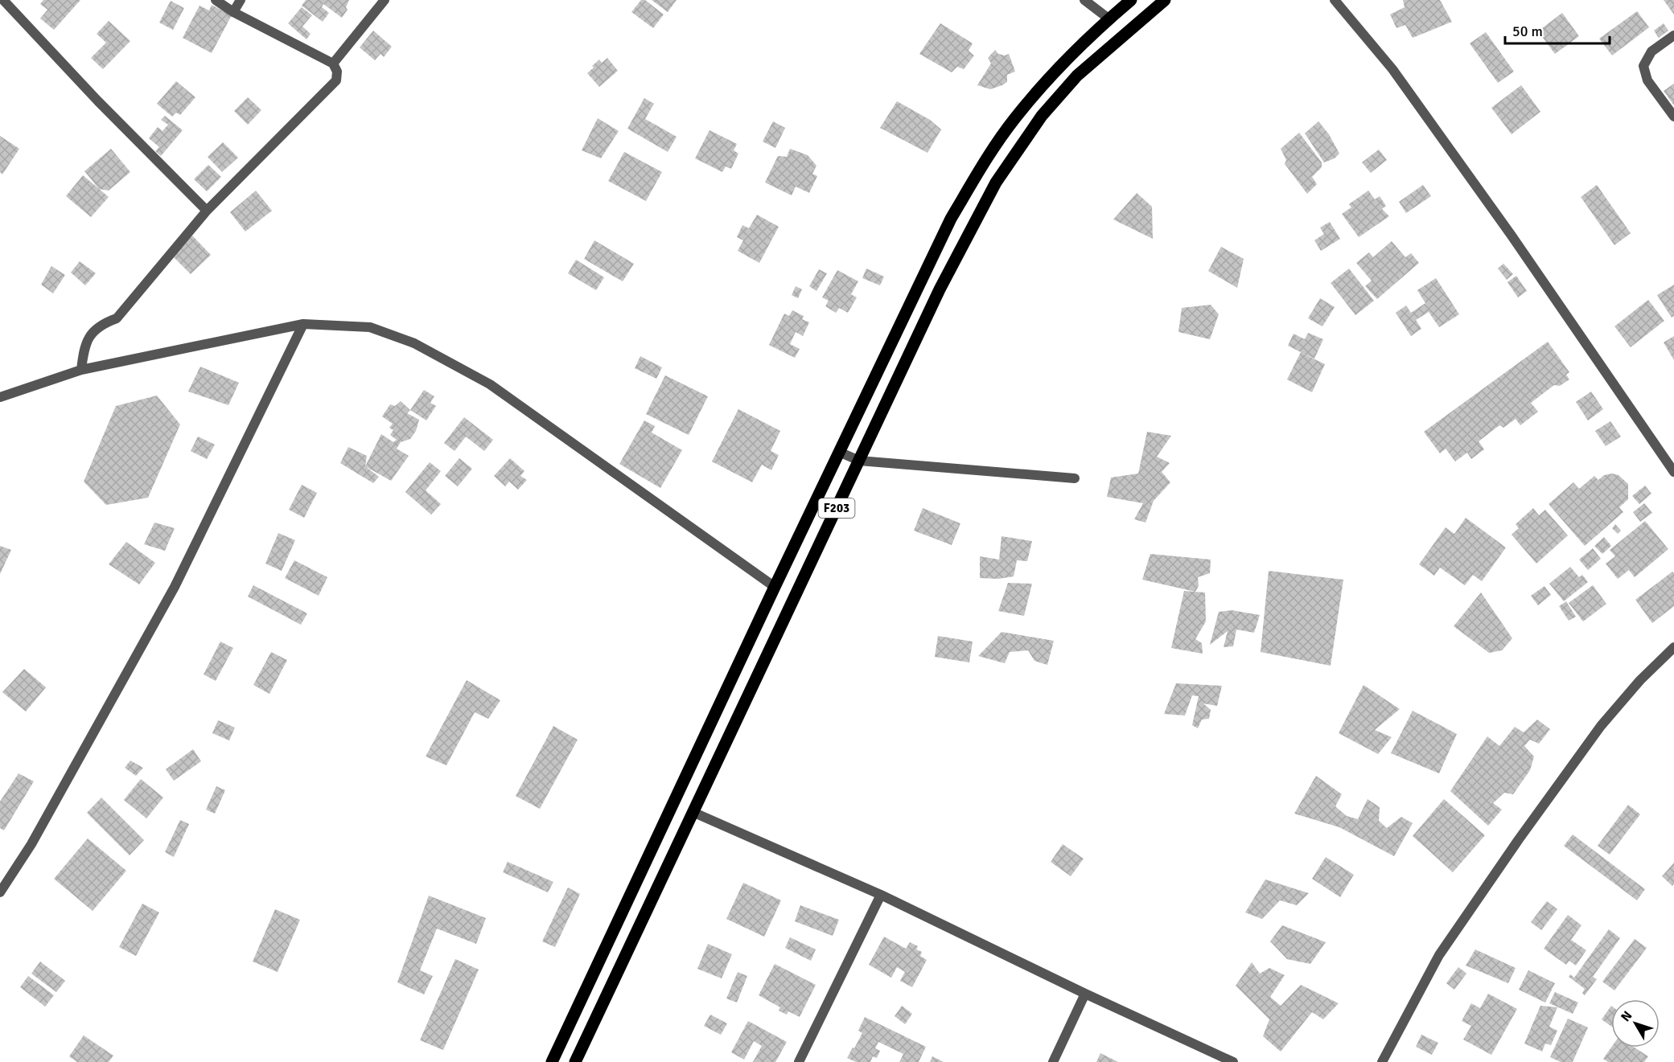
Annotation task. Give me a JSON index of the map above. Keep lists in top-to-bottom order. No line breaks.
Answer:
{"streets":{"main road":["F203"]},"scale_bar":"50 m","north":"top left"}
